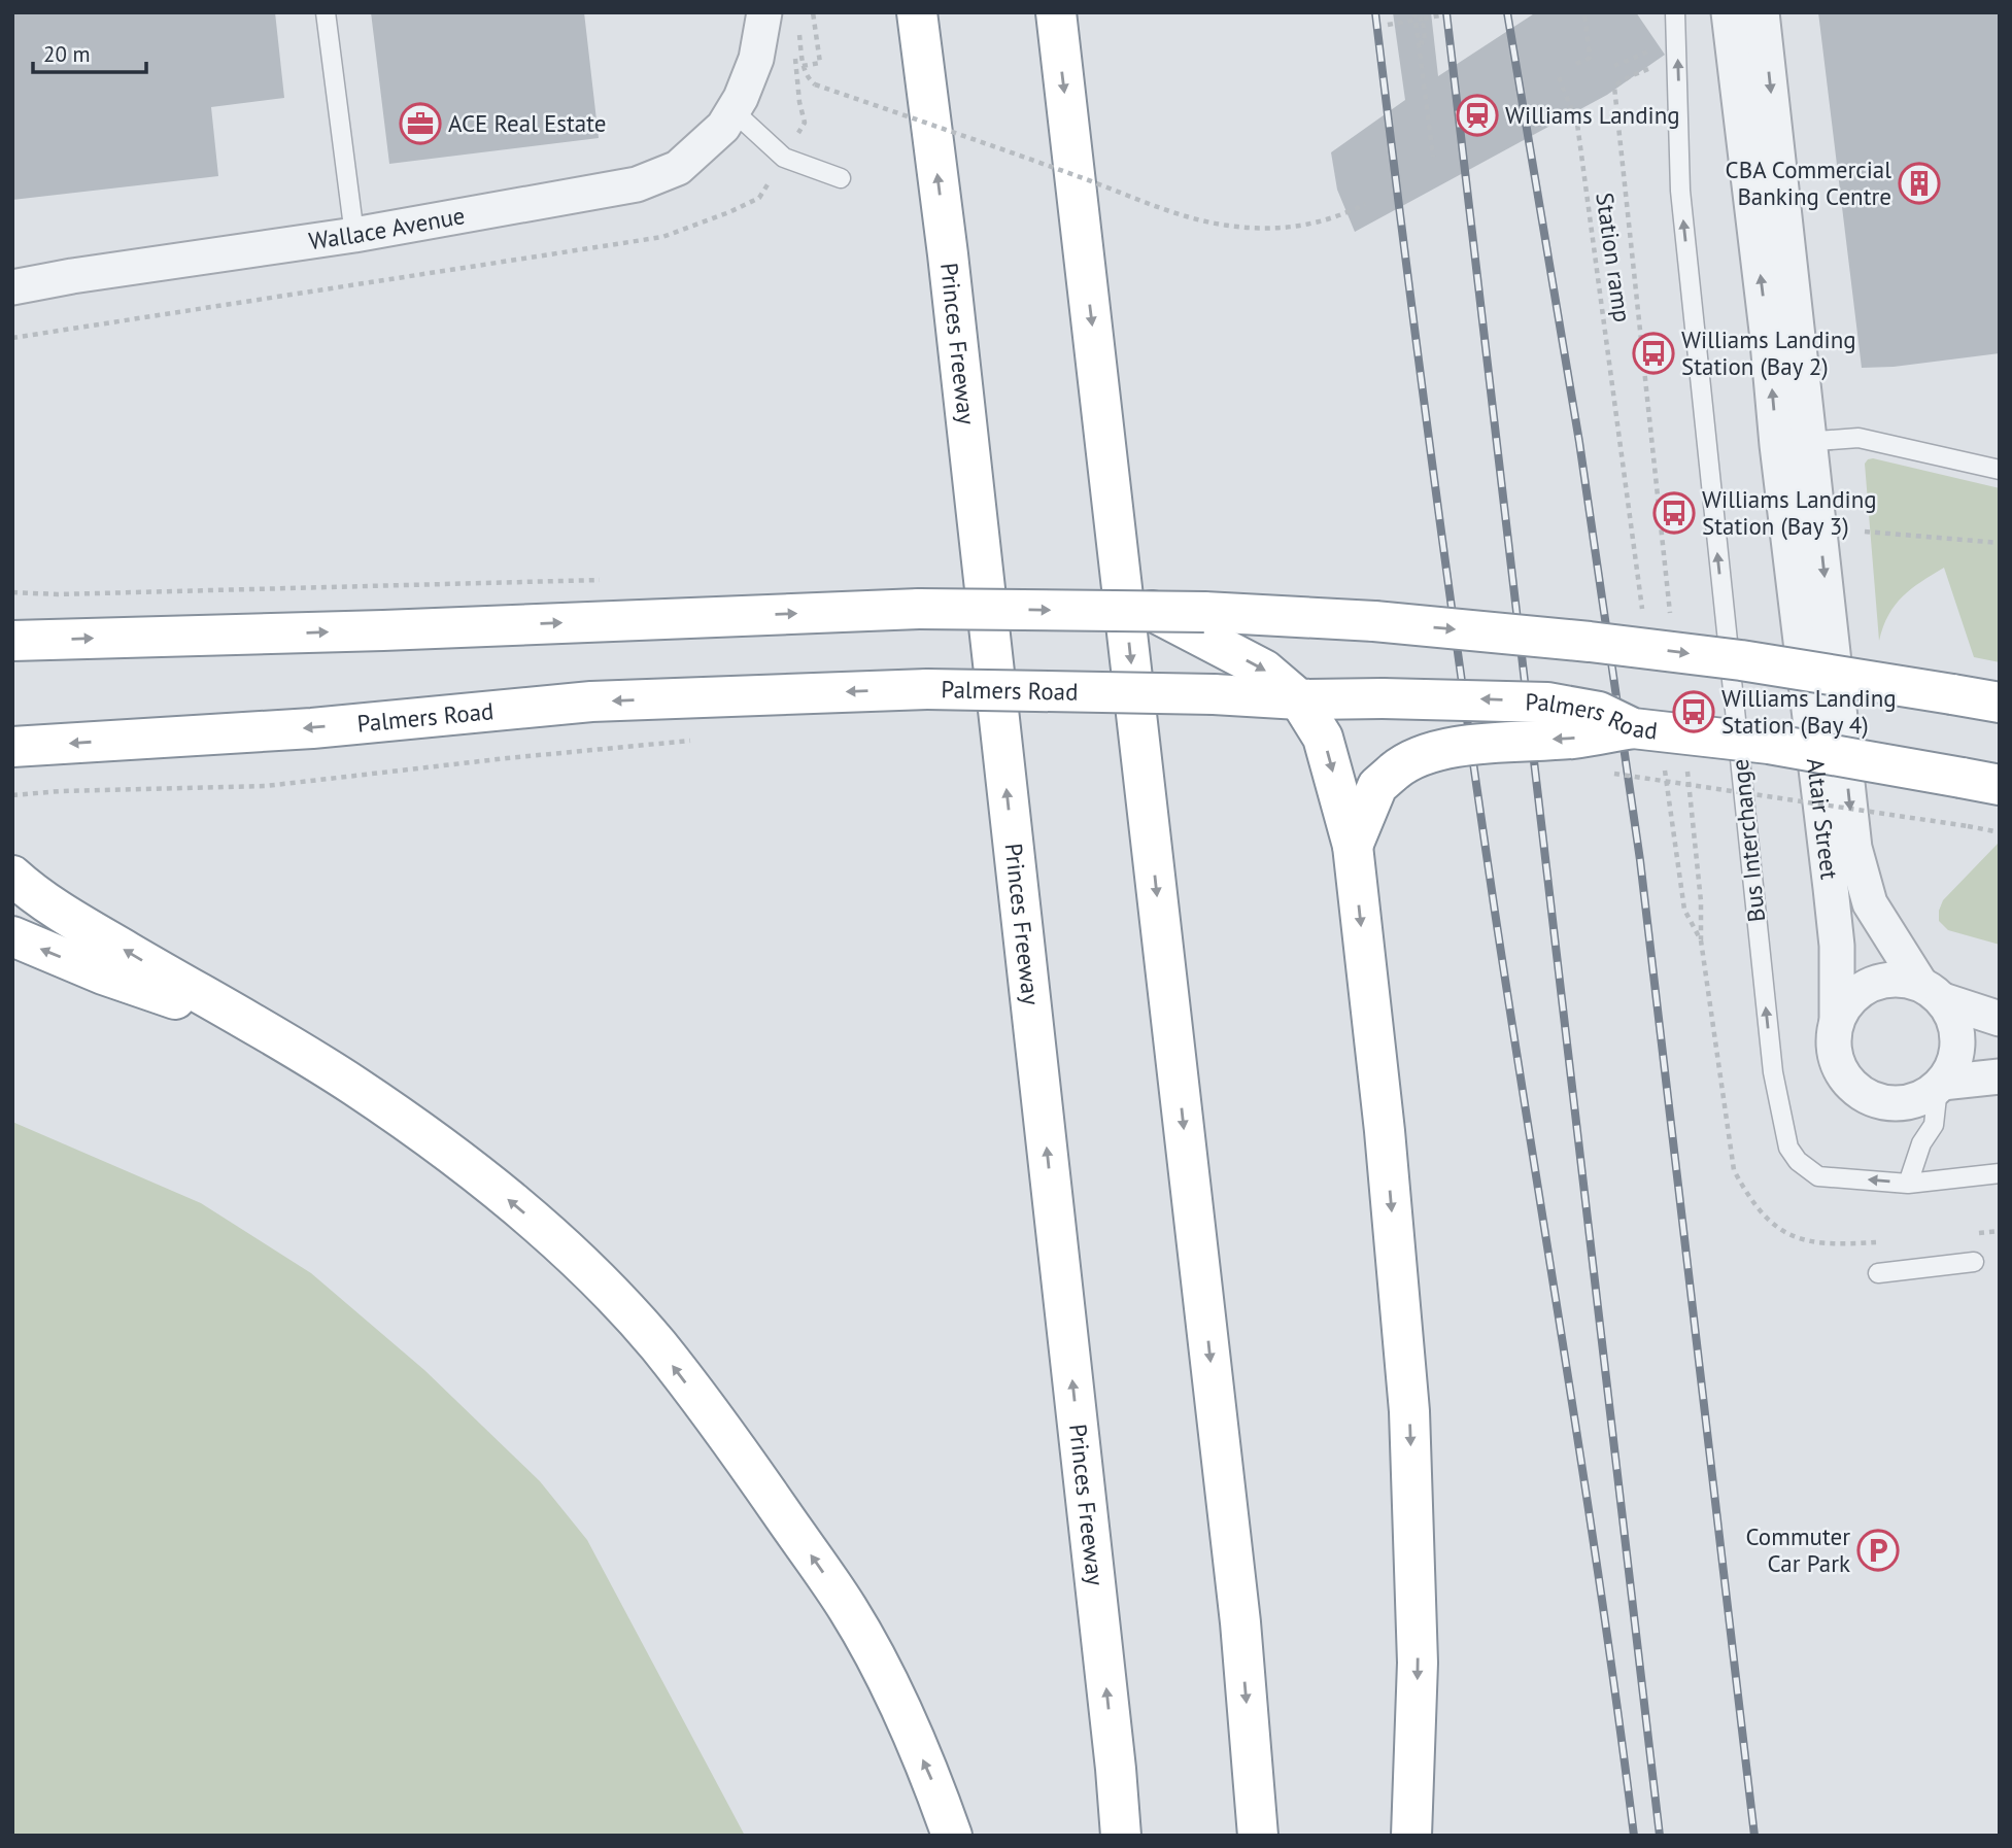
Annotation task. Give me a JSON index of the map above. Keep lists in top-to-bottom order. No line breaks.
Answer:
{"streets":{"highway":["Princes Freeway","Palmers Road"],"street":["Wallace Avenue","Altair Street"],"lane":["Bus Interchange"],"path":["Station ramp"]},"one_way":["Bus Interchange"],"places":{"station":["Williams Landing"],"office":["ACE Real Estate"],"building":["CBA Commercial Banking Centre"],"bus stop":["Williams Landing Station (Bay 2)","Williams Landing Station (Bay 3)","Williams Landing Station (Bay 4)"],"parking":["Commuter Car Park"]},"scale_bar":"20 m"}
